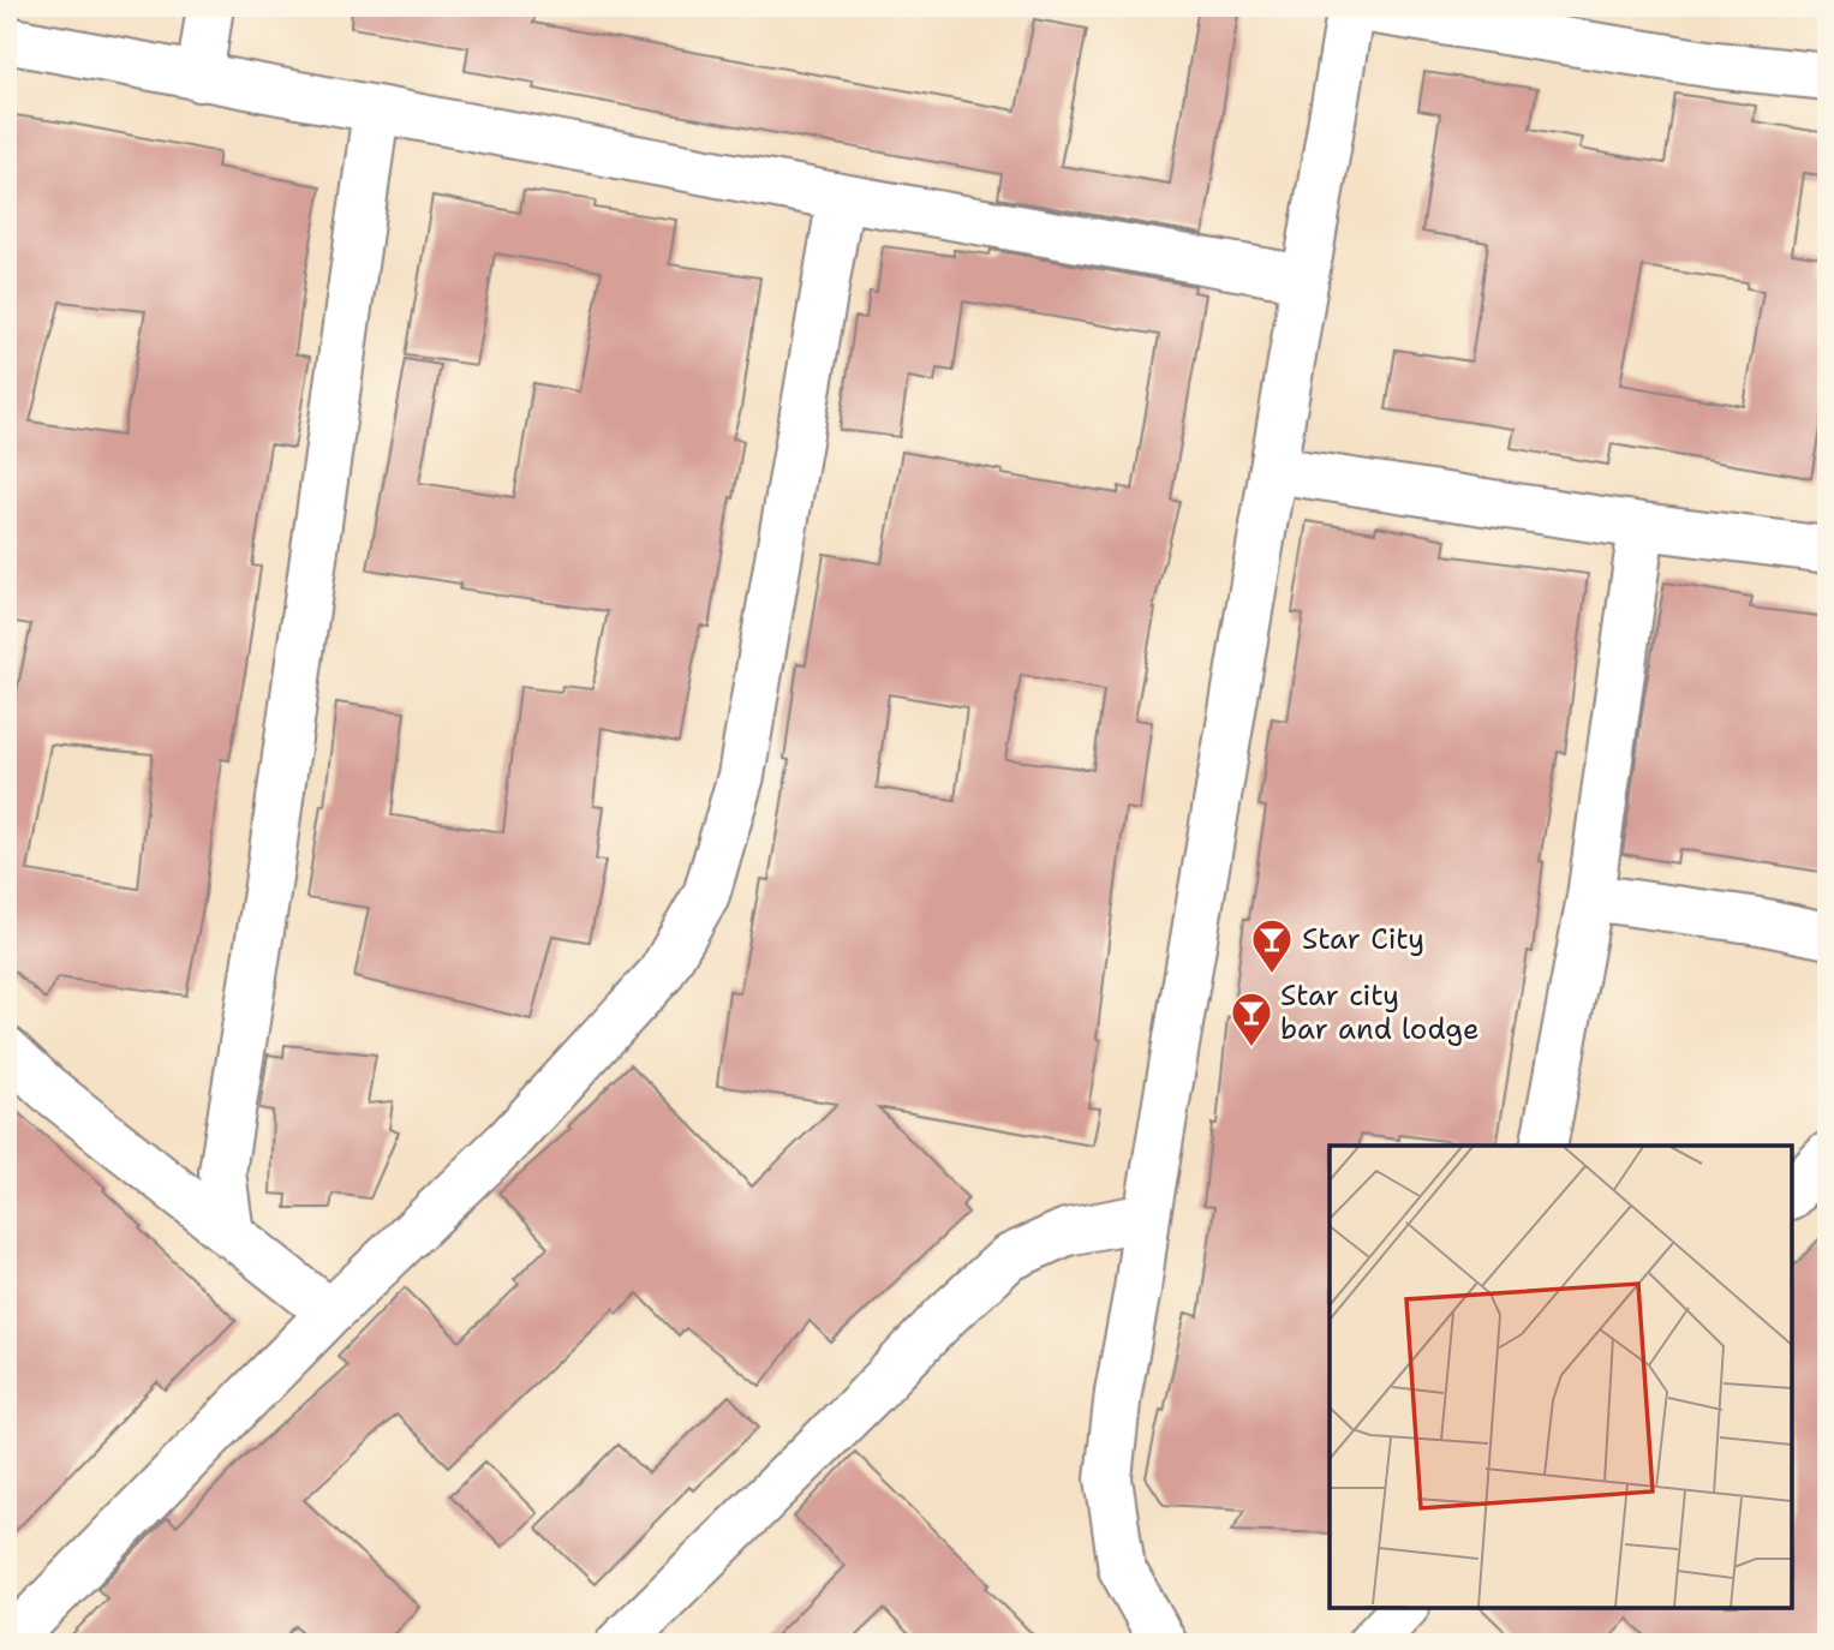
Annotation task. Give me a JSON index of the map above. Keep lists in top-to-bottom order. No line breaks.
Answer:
{"places":{"bar":["Star City","Star city bar and lodge"]}}
